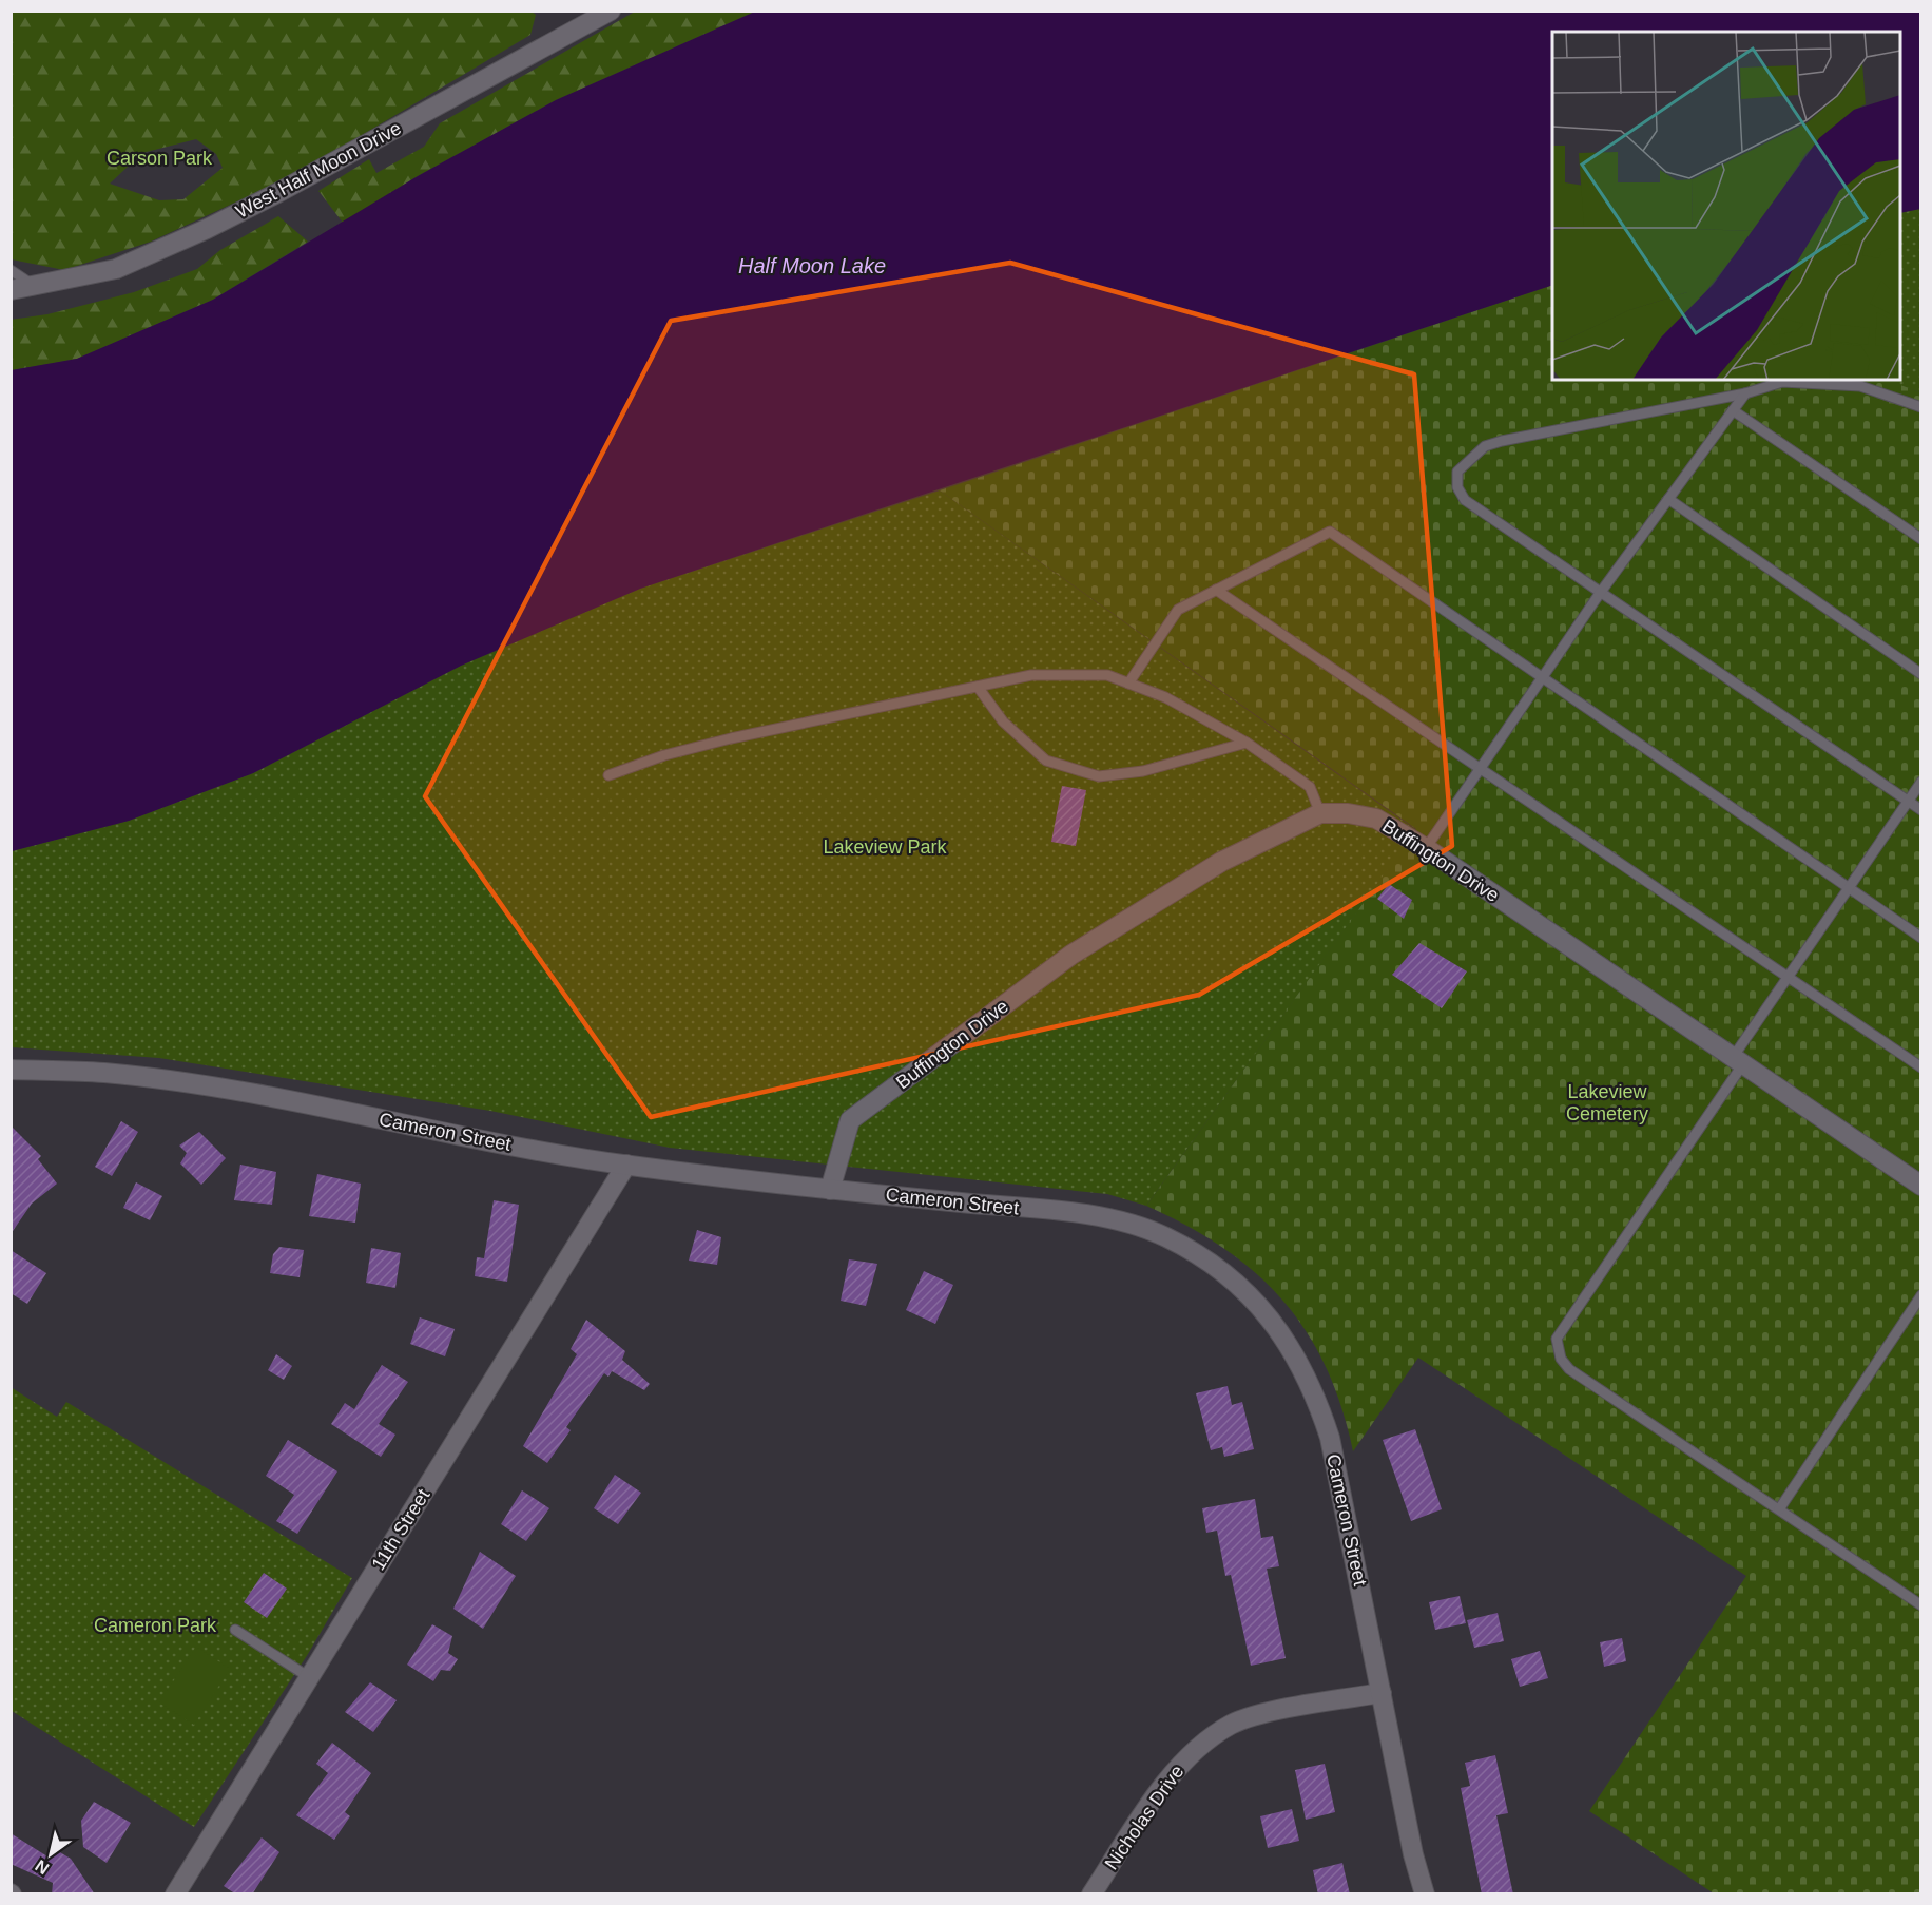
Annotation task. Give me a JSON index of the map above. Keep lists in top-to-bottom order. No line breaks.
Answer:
{"streets":{"street":["West Half Moon Drive","Buffington Drive","Cameron Street","11th Street","Nicholas Drive"]},"crossings":[["Buffington Drive","Cameron Street"],["Cameron Street","11th Street"],["Cameron Street","Nicholas Drive"]],"water":["Half Moon Lake"],"parks":["Carson Park","Lakeview Park","Lakeview Cemetery","Cameron Park"],"north":"bottom left"}
